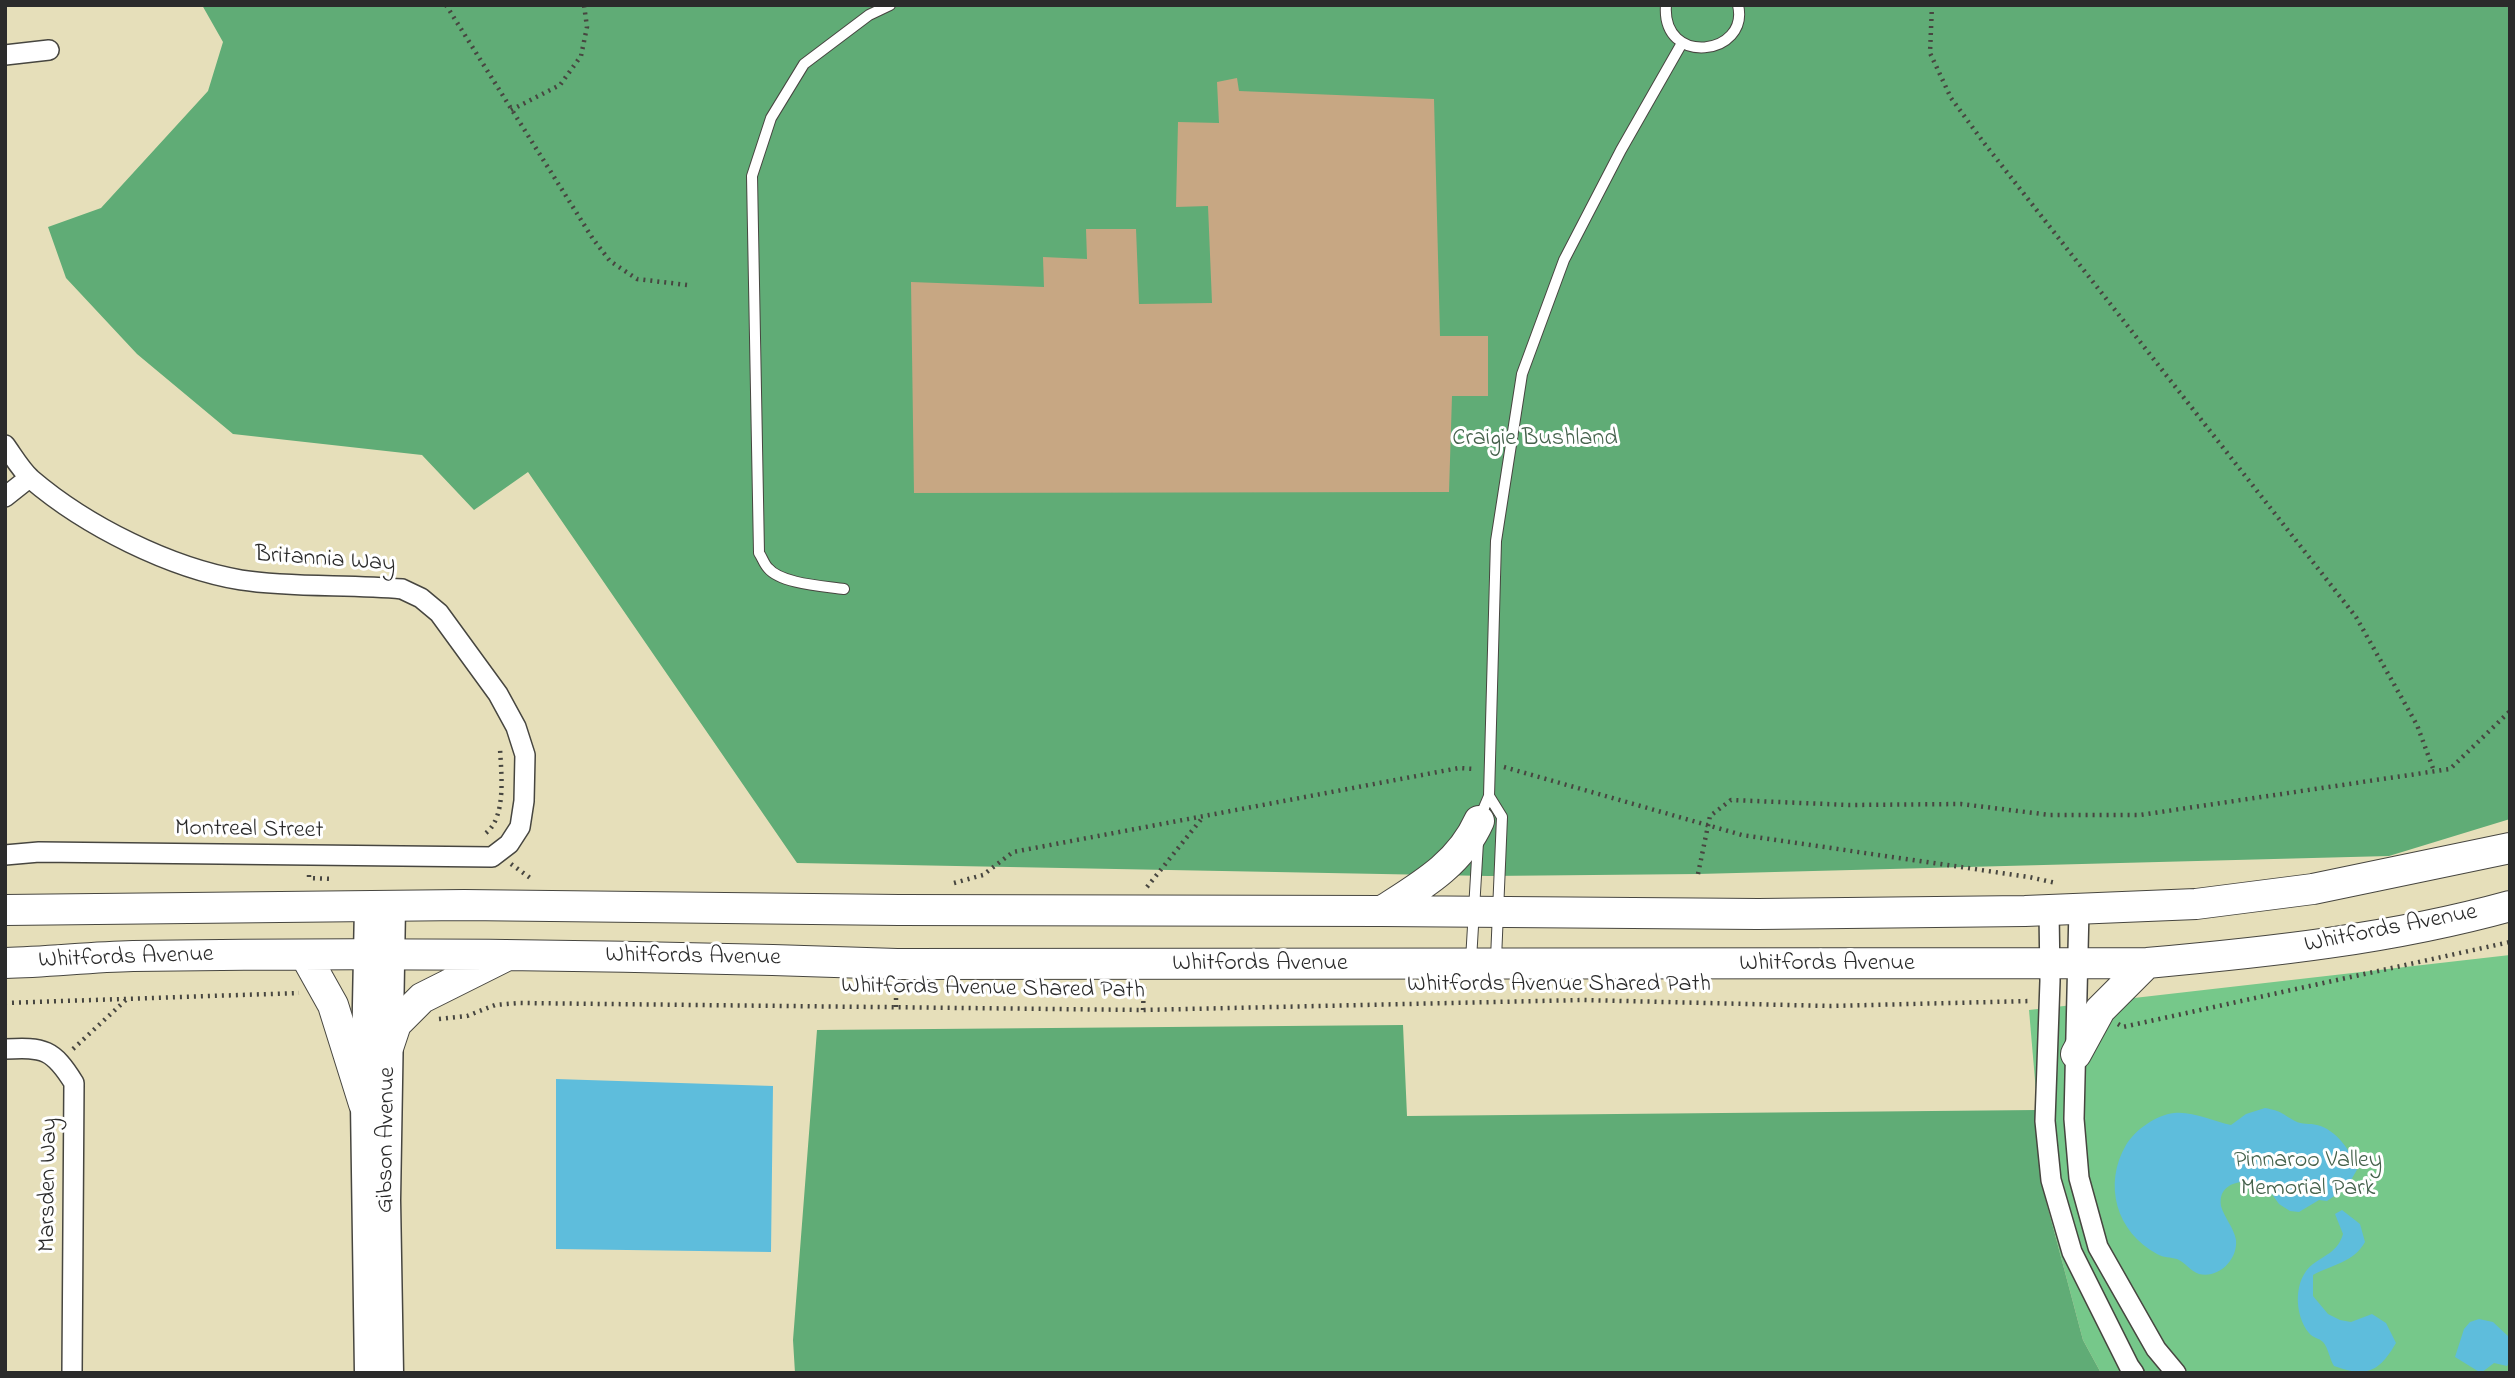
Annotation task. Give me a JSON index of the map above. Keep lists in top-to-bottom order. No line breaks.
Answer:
{"streets":{"main road":["Whitfords Avenue","Gibson Avenue"],"street":["Britannia Way","Montreal Street","Marsden Way"],"path":["Whitfords Avenue Shared Path"]},"crossings":[["Britannia Way","Montreal Street"],["Whitfords Avenue","Gibson Avenue"]],"parks":["Craigie Bushland","Pinnaroo Valley Memorial Park"]}
